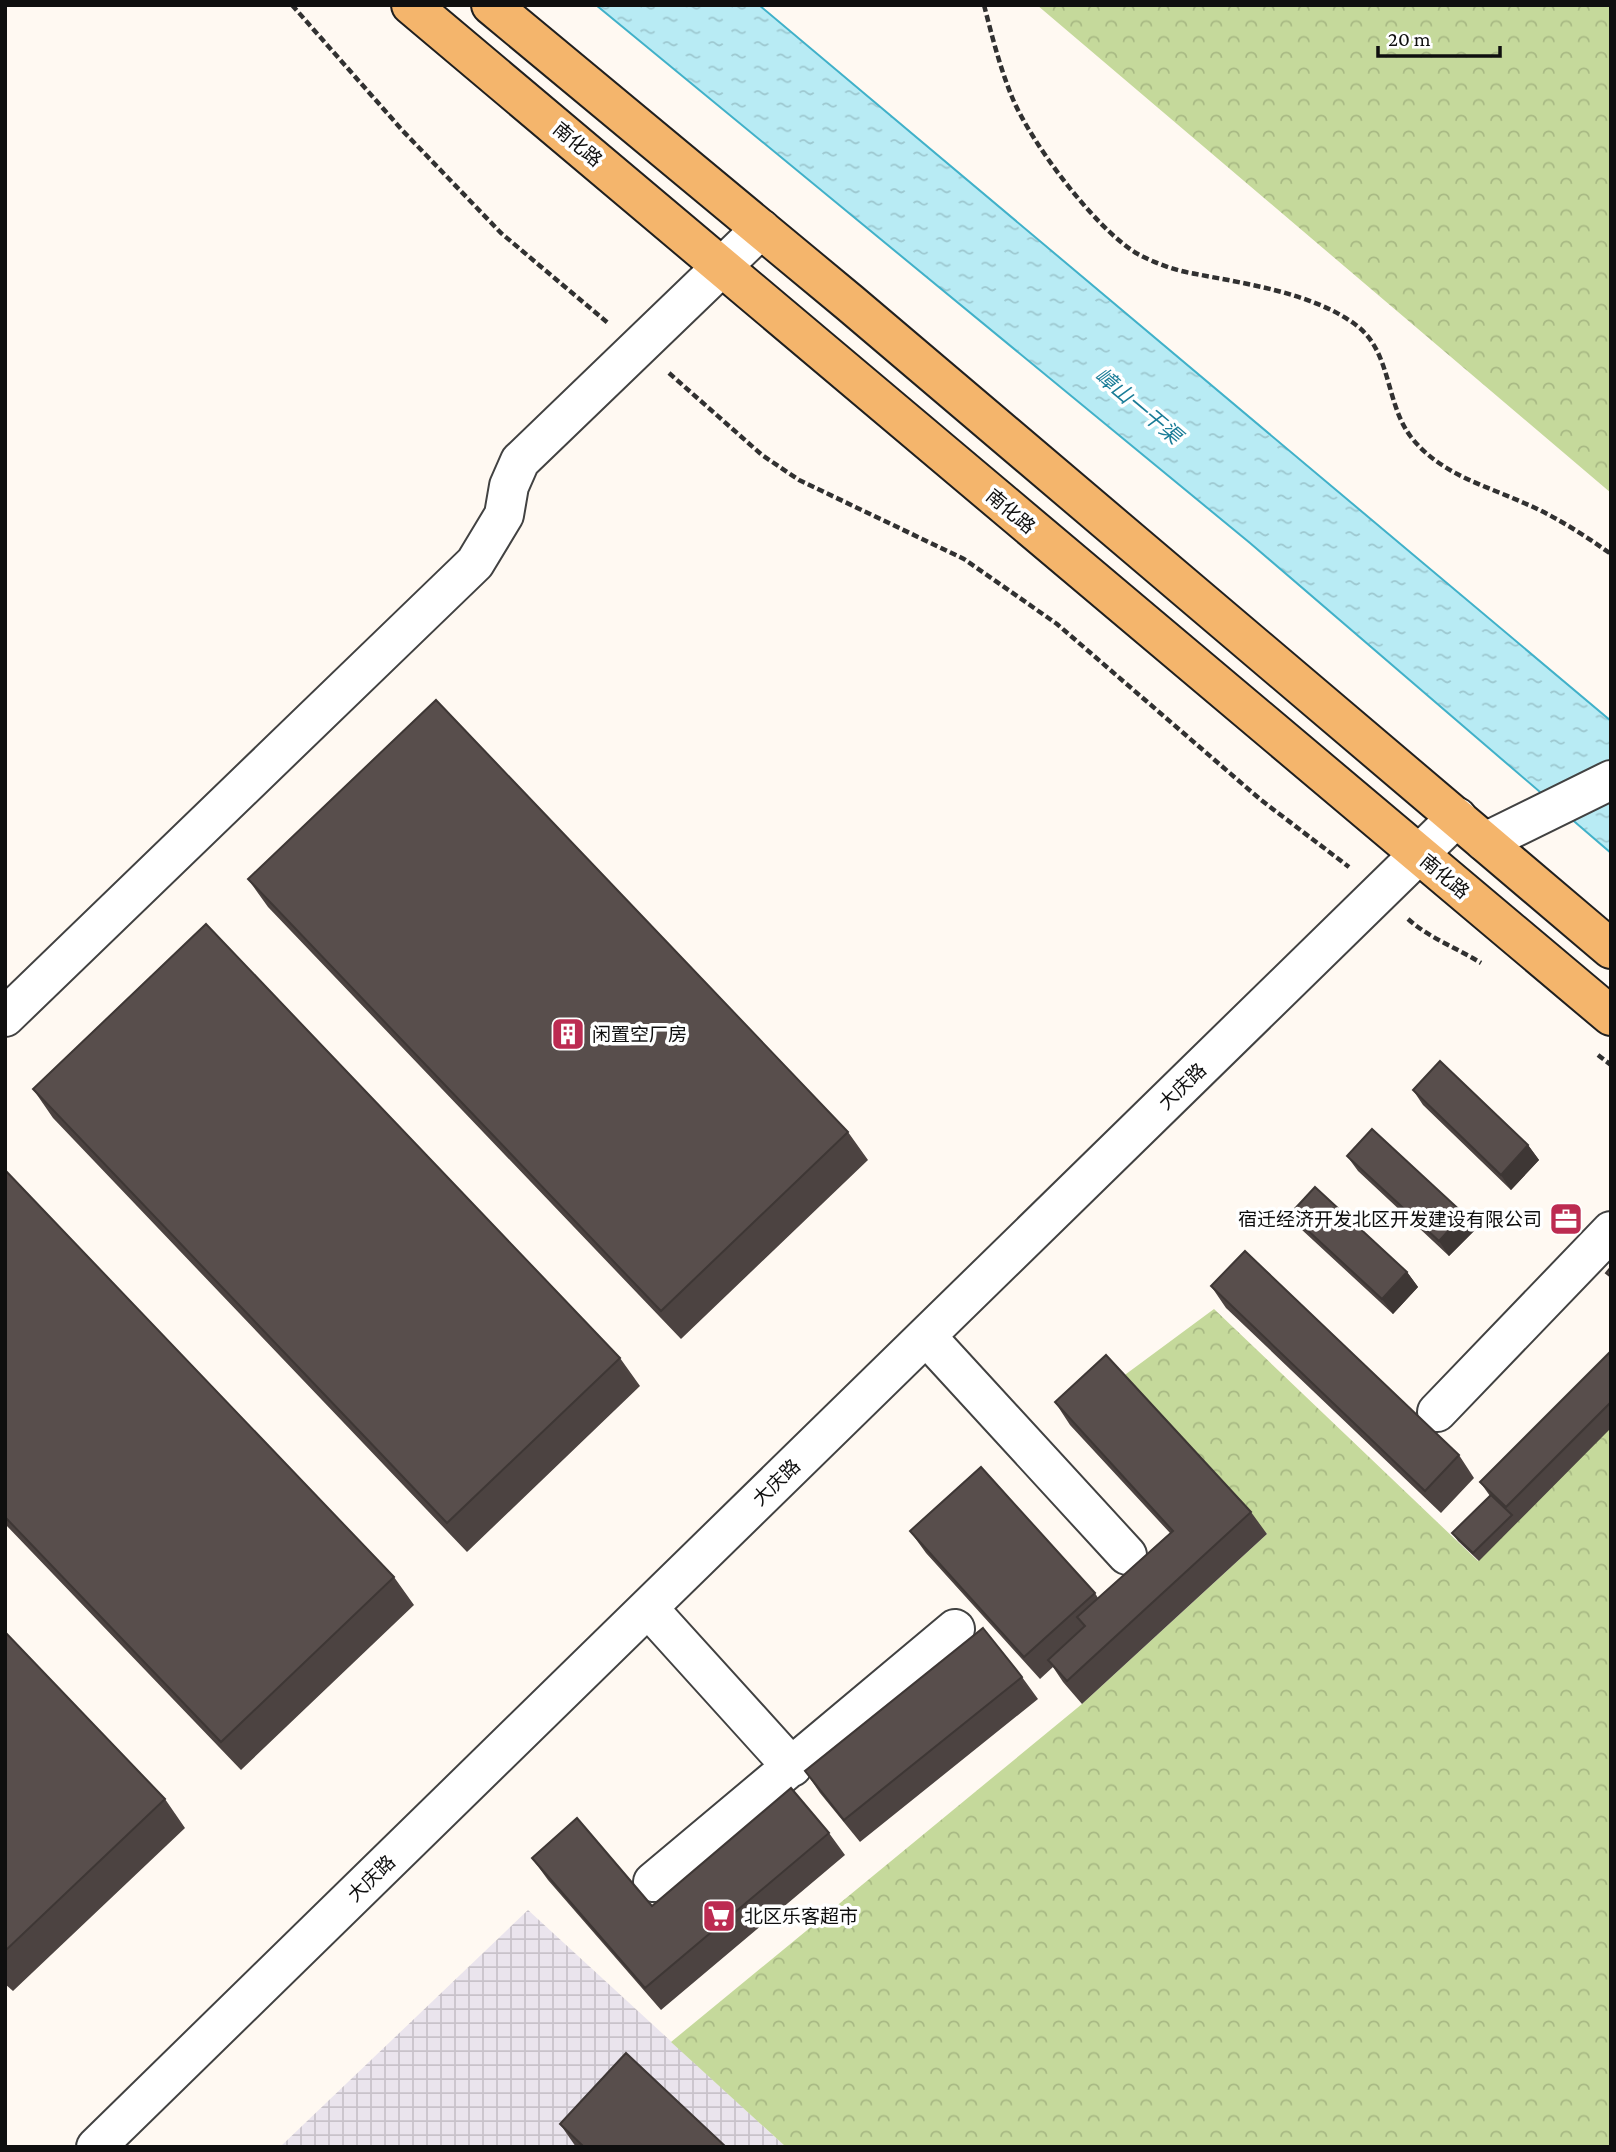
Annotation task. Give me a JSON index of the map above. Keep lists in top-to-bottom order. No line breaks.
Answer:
{"streets":{"main road":["南化路"],"street":["大庆路"]},"crossings":[["南化路","大庆路"]],"water":["嶂山一干渠"],"places":{"building":["闲置空厂房"],"office":["宿迁经济开发北区开发建设有限公司"],"supermarket":["北区乐客超市"]},"scale_bar":"20 m"}
